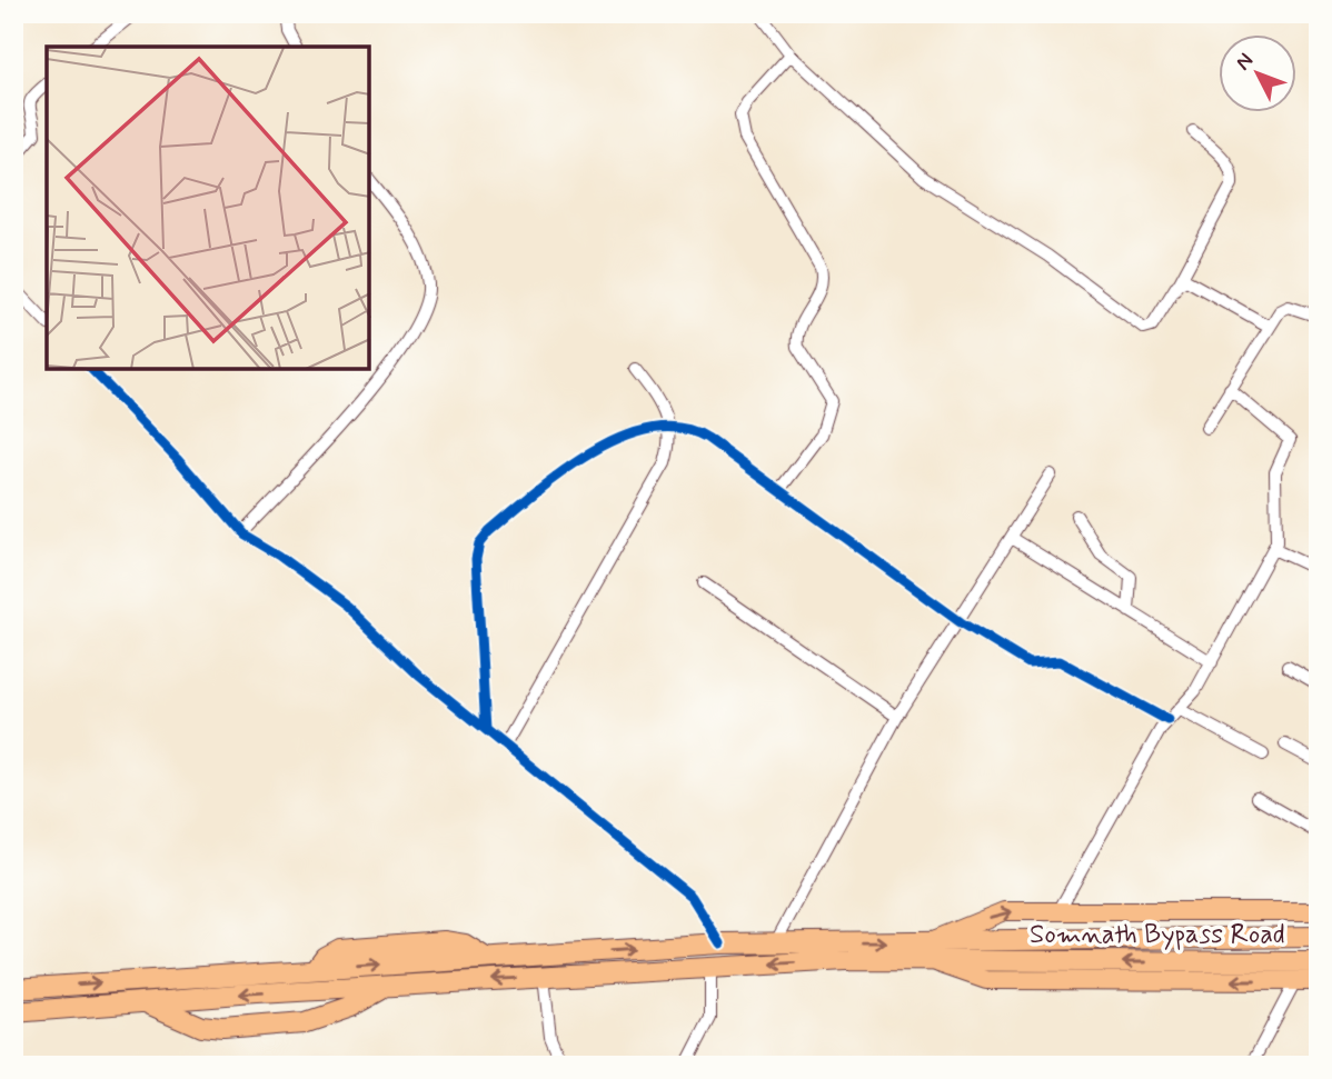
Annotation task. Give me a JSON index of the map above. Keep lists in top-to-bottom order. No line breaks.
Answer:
{"streets":{"highway":["Somnath Bypass Road"]},"north":"top left"}
